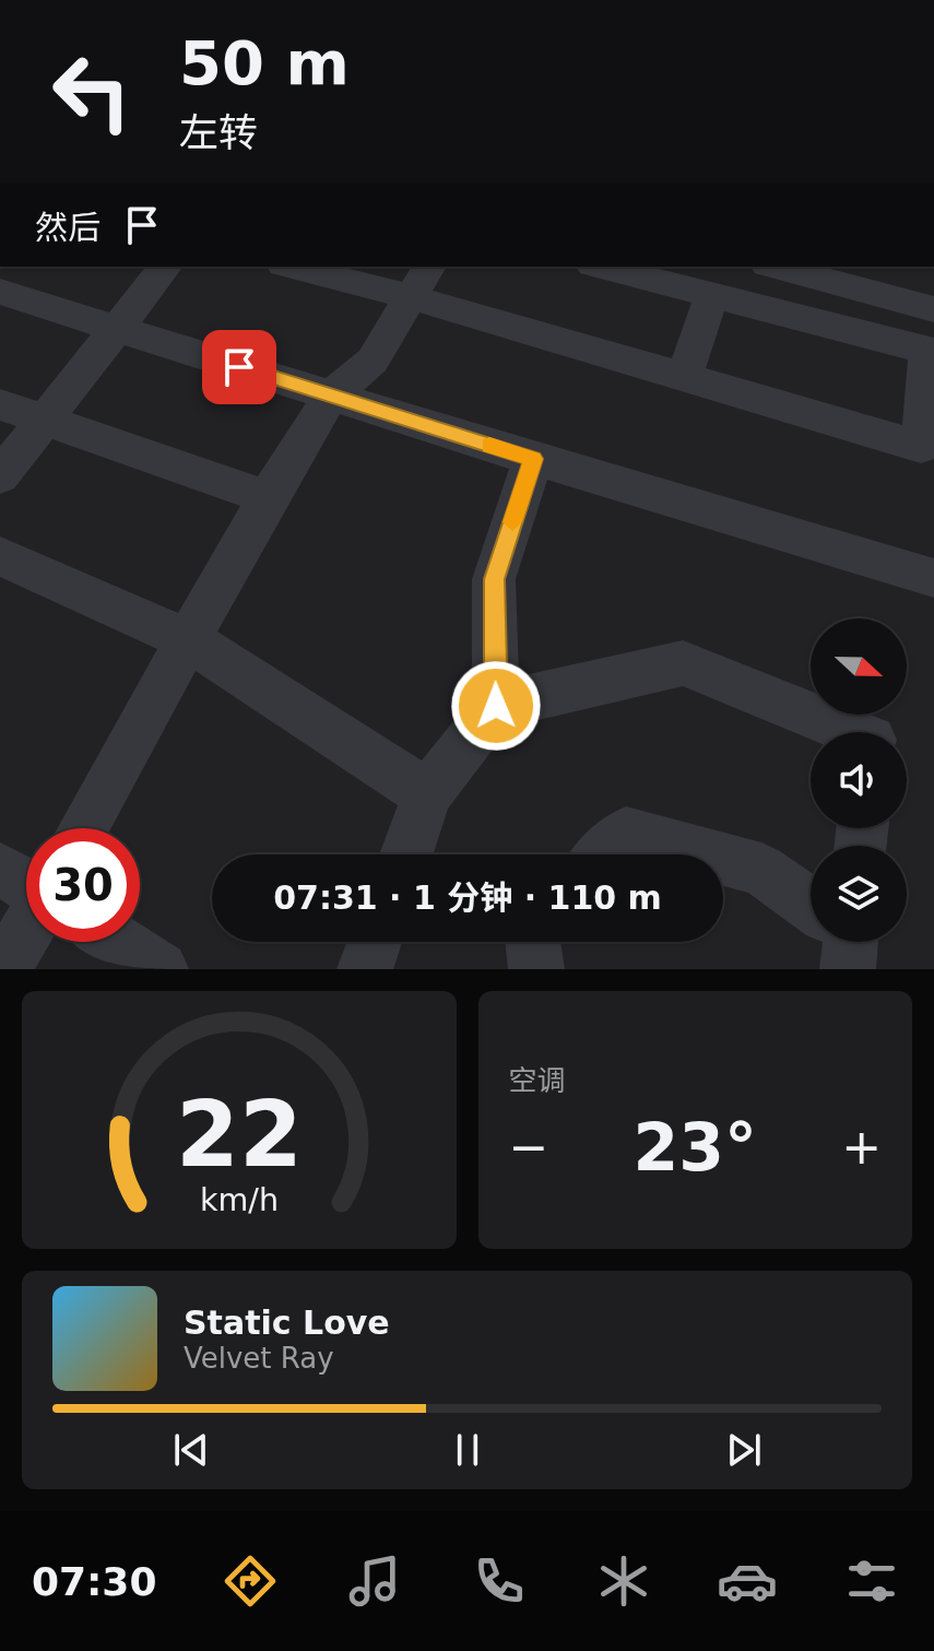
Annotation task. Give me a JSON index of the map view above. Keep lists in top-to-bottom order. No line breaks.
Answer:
{"north":"right","page":{"turn":["50 m","左转"],"then":"然后","limit":"30","trip":"07:31 · 1 分钟 · 110 m","tile":"空调","heat":["−","23°","+"],"song":["Static Love","Velvet Ray"],"tabs":"07:30","gauge":["22","km/h"]}}
